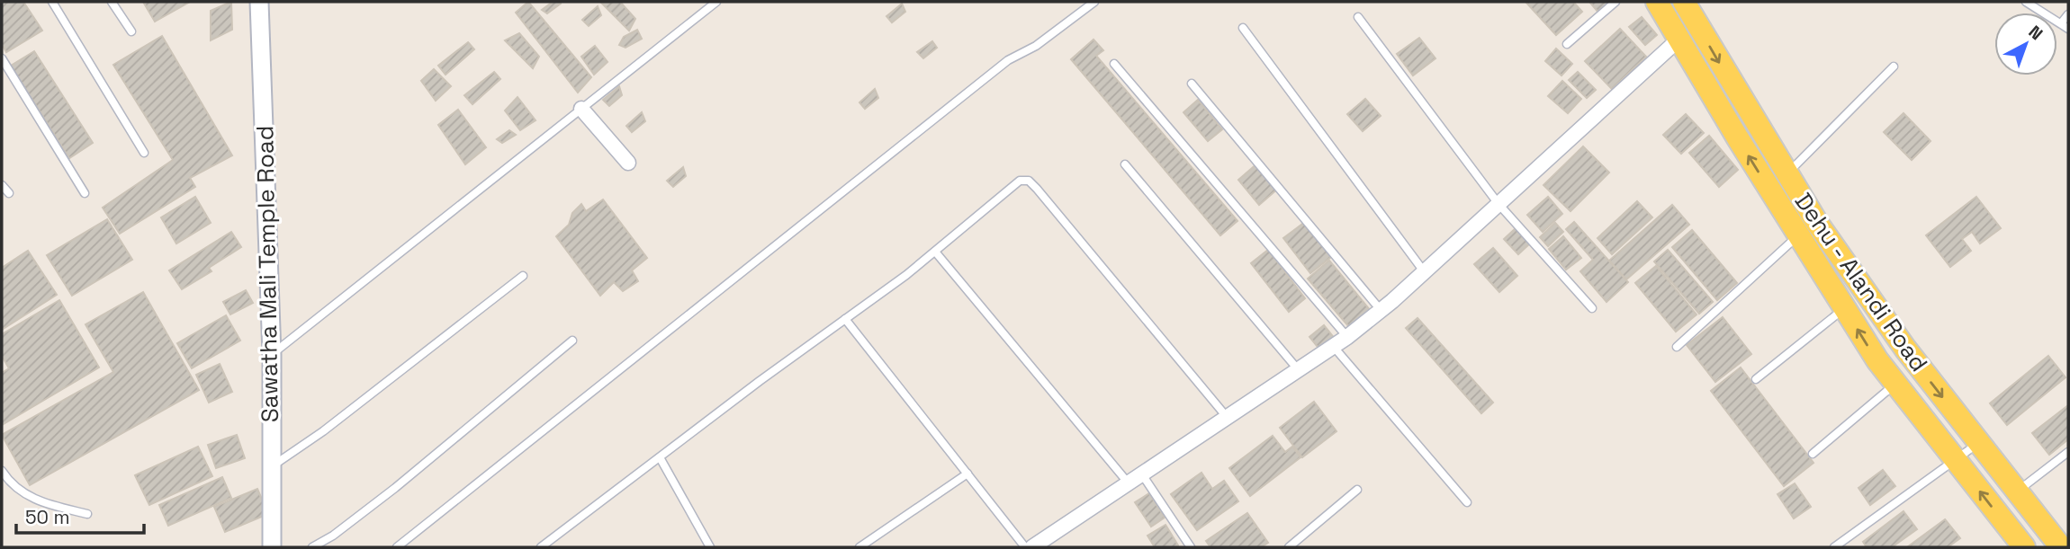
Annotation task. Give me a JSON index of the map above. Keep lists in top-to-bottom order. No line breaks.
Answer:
{"streets":{"main road":["Dehu - Alandi Road"],"street":["Sawatha Mali Temple Road"]},"scale_bar":"50 m","north":"top right"}
